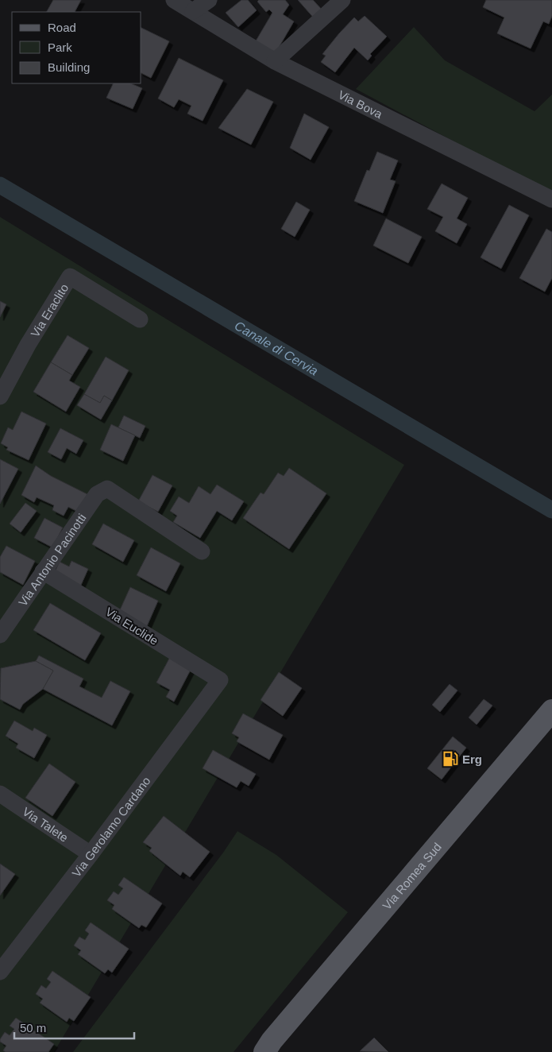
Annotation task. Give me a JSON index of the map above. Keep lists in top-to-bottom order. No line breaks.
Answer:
{"streets":{"main road":["Via Romea Sud"],"street":["Via Bova","Via Eraclito","Via Antonio Pacinotti","Via Euclide","Via Talete","Via Gerolamo Cardano"]},"crossings":[["Via Antonio Pacinotti","Via Euclide"],["Via Euclide","Via Gerolamo Cardano"],["Via Talete","Via Gerolamo Cardano"]],"water":["Canale di Cervia"],"places":{"fuel station":["Erg"]},"legend":["Road","Park","Building"],"scale_bar":"50 m"}
